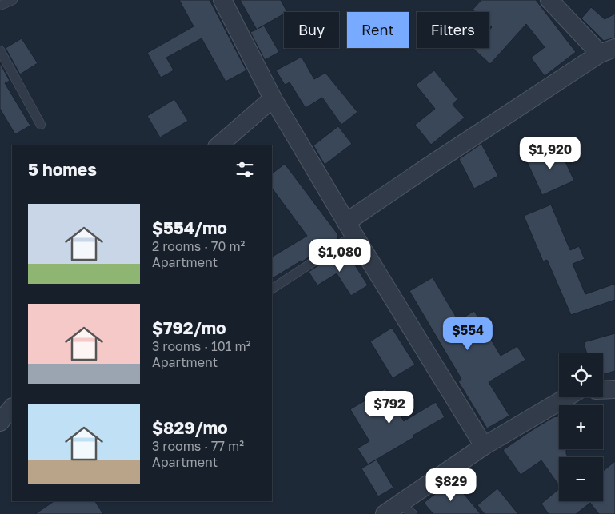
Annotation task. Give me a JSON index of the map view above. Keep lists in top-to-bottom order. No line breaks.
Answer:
{"page":{"chip":["Buy","Rent","Filters"],"price":["$1,920","$1,080","$554","$792","$829"],"heading":"5 homes","list":[{"name":"$554/mo","note":"2 rooms · 70 m² · Apartment"},{"name":"$792/mo","note":"3 rooms · 101 m² · Apartment"},{"name":"$829/mo","note":"3 rooms · 77 m² · Apartment"}],"map_buttons":["+","−"]}}
